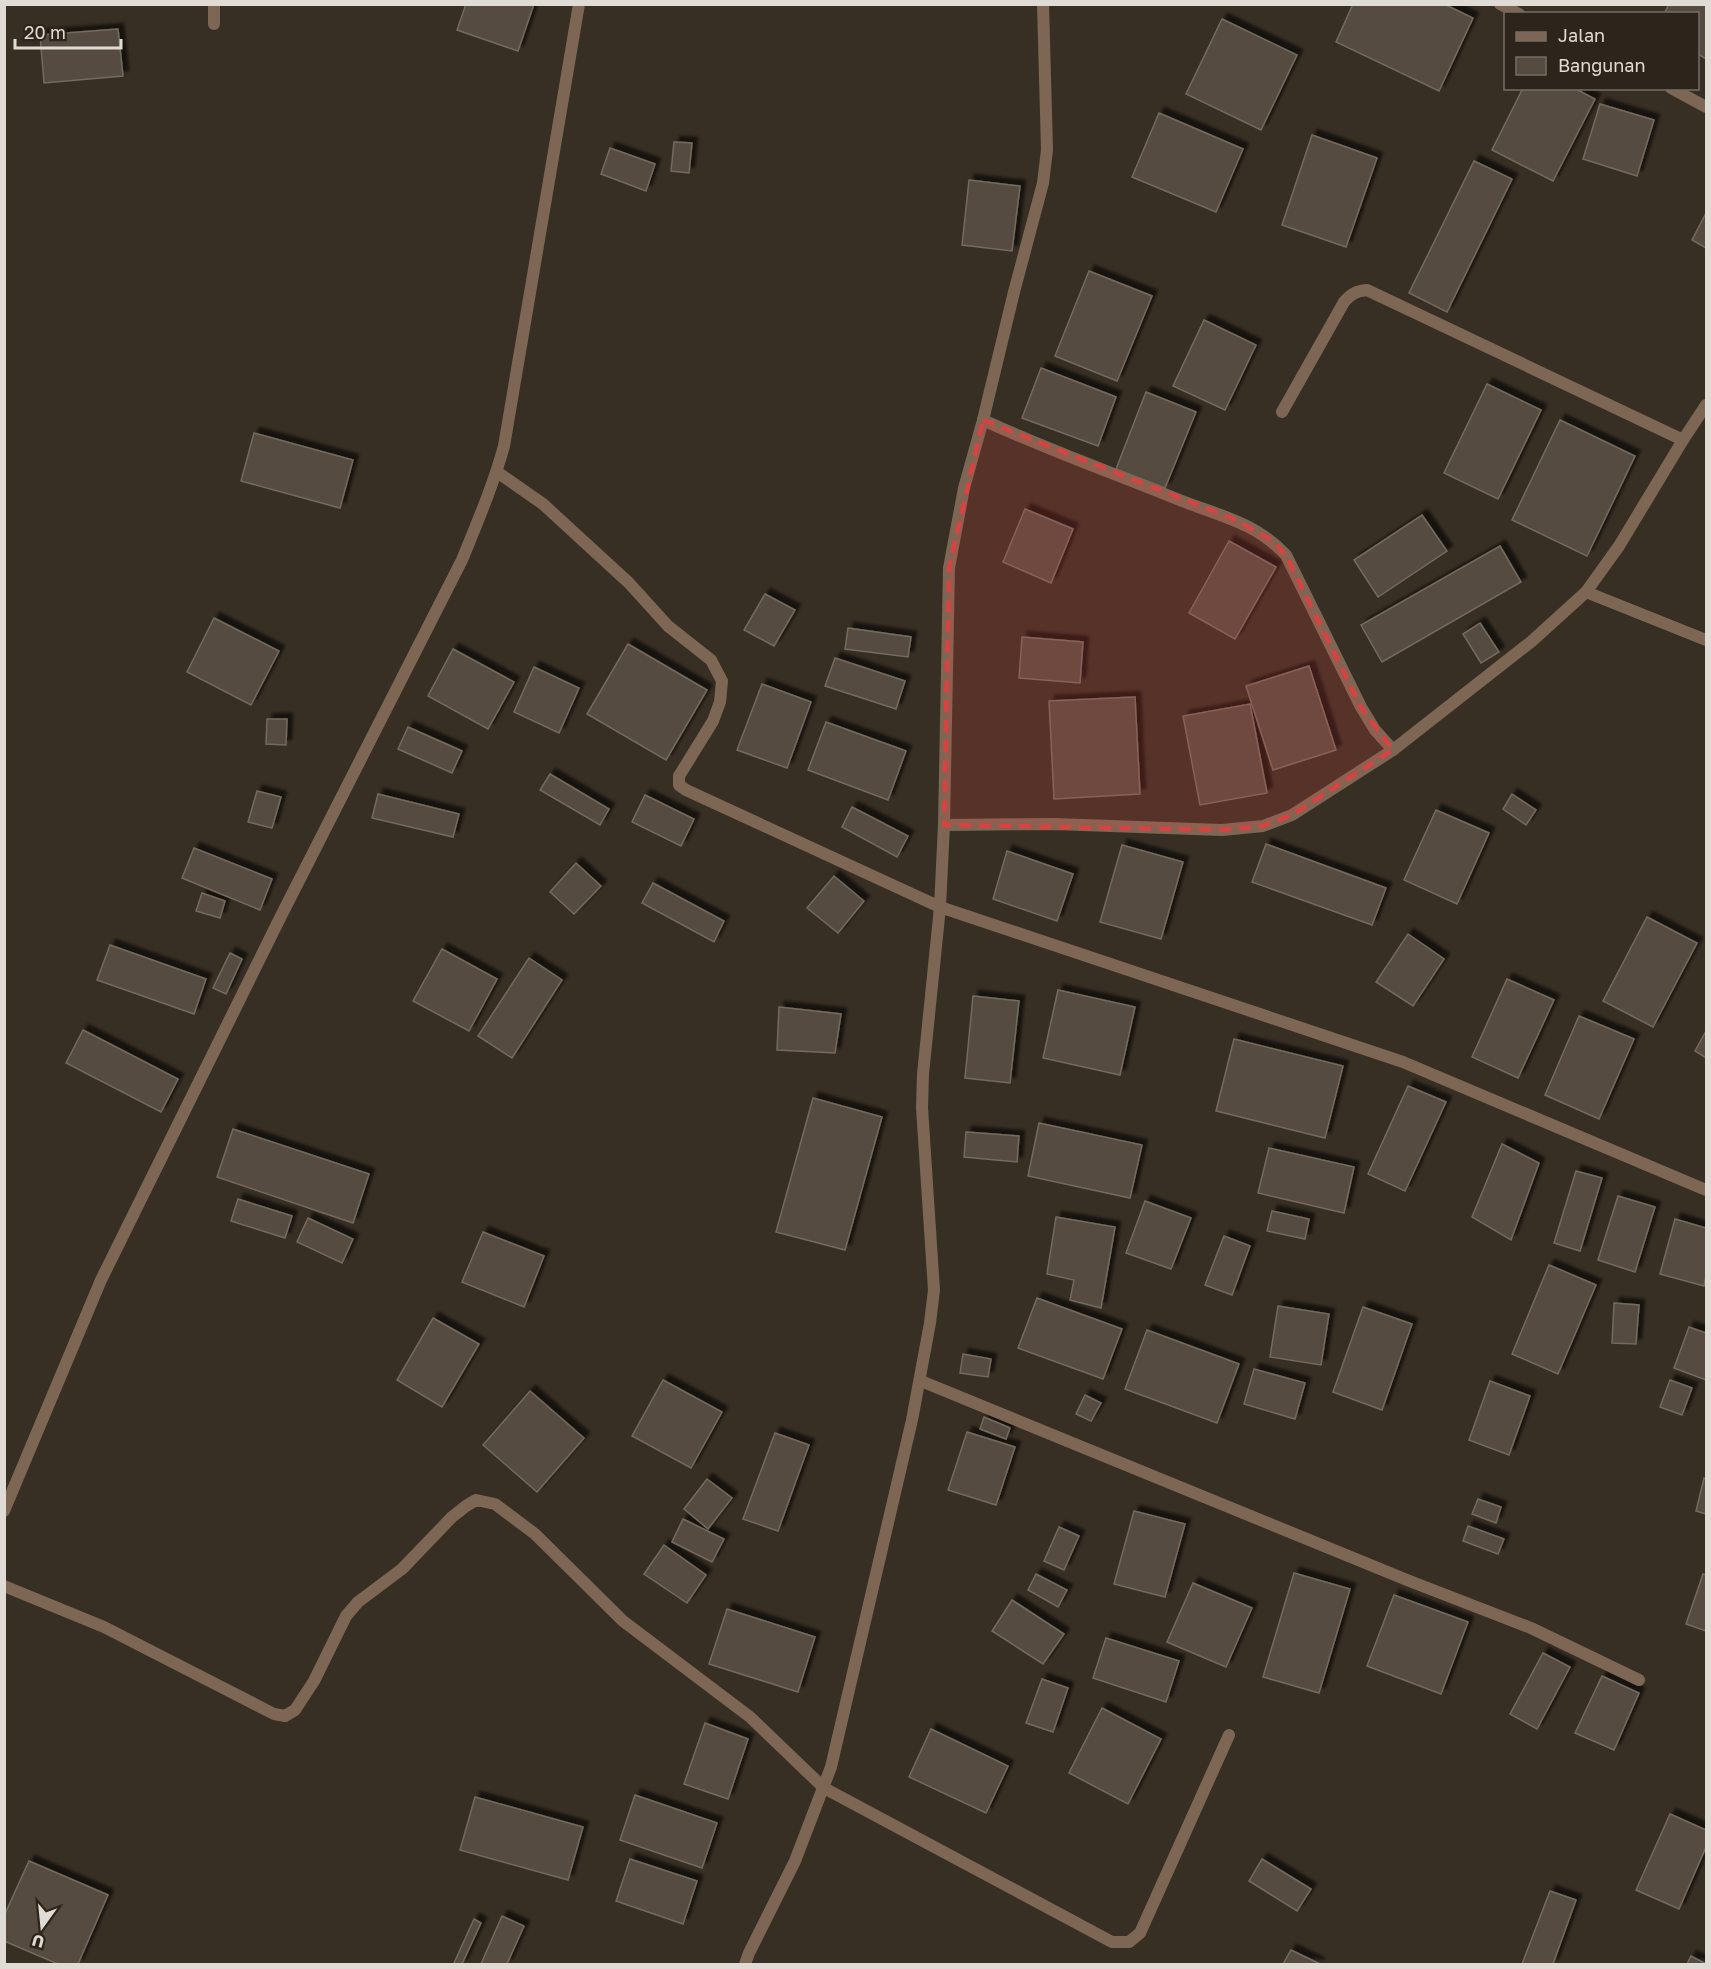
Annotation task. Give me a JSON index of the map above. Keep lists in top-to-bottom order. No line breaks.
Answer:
{"legend":["Jalan","Bangunan"],"scale_bar":"20 m","north":"bottom"}
